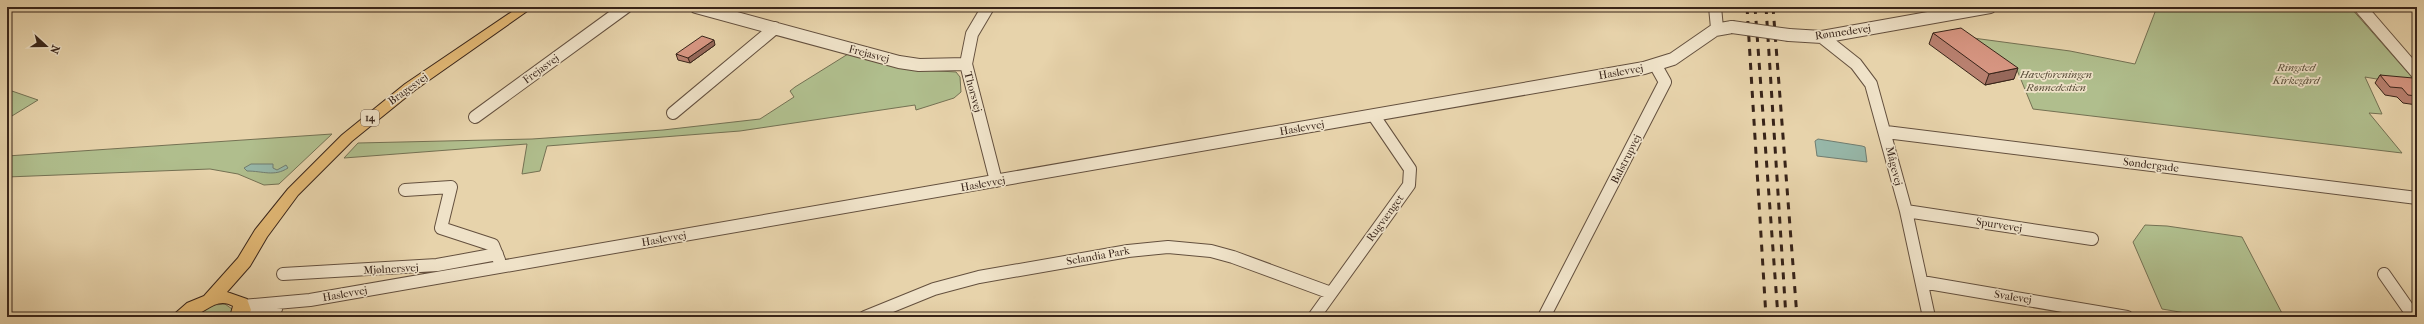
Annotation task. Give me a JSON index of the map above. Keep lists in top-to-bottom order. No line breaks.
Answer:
{"streets":{"main road":["Bragesvej","14"],"street":["Rønnedevej","Frejasvej","Haslevvej","Thorsvej","Balstrupvej","Søndergade","Mågevej","Rugvænget","Spurvevej","Selandia Park","Mjølnersvej","Svalevej"]},"crossings":[["Rønnedevej","Mågevej"],["Frejasvej","Thorsvej"],["Haslevvej","Bragesvej"],["Haslevvej","Thorsvej"],["Haslevvej","14"],["Haslevvej","Balstrupvej"],["Haslevvej","Rugvænget"],["Haslevvej","Mjølnersvej"],["Bragesvej","14"],["Søndergade","Mågevej"],["Mågevej","Spurvevej"],["Mågevej","Svalevej"],["Rugvænget","Selandia Park"]],"parks":["Ringsted Kirkegård","Haveforeningen Rønnedestien"],"north":"right"}
